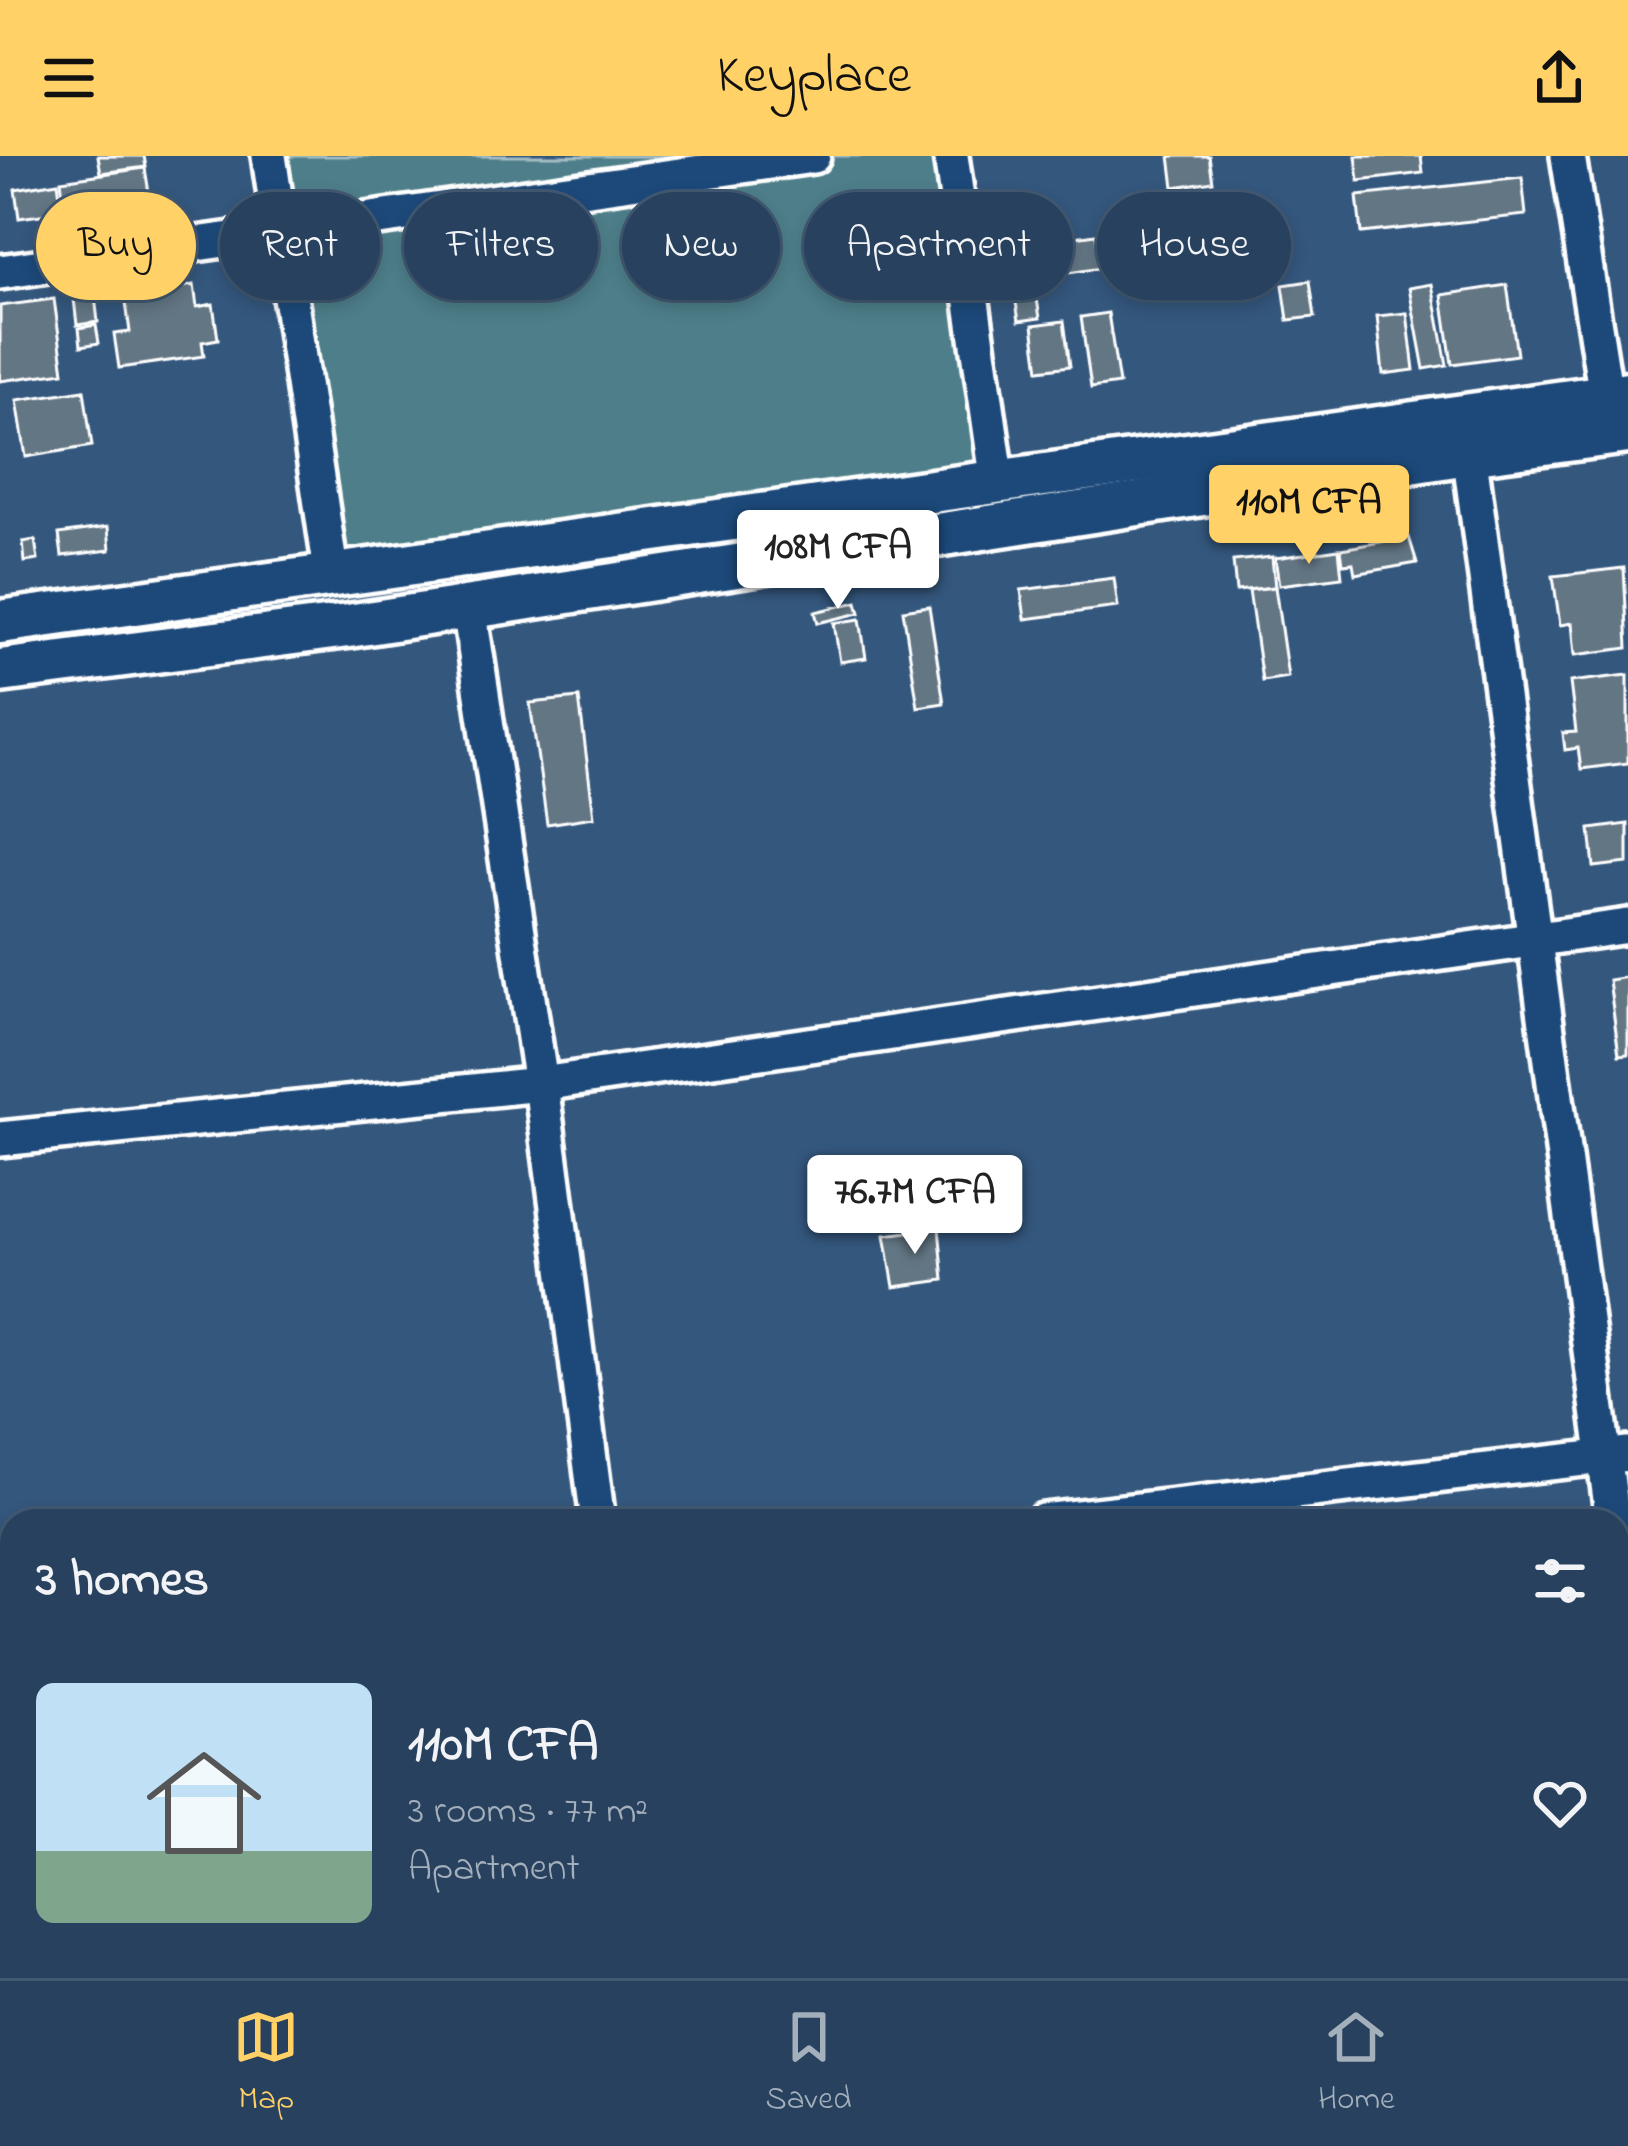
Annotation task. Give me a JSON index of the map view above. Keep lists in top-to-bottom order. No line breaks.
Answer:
{"page":{"header":"Keyplace","chip":["Buy","Rent","Filters","New","Apartment","House"],"price":["110M CFA","108M CFA","76.7M CFA"],"heading":"3 homes","list":[{"name":"110M CFA","note":"3 rooms · 77 m² · Apartment"}],"tabs":["Map","Saved","Home"]}}
